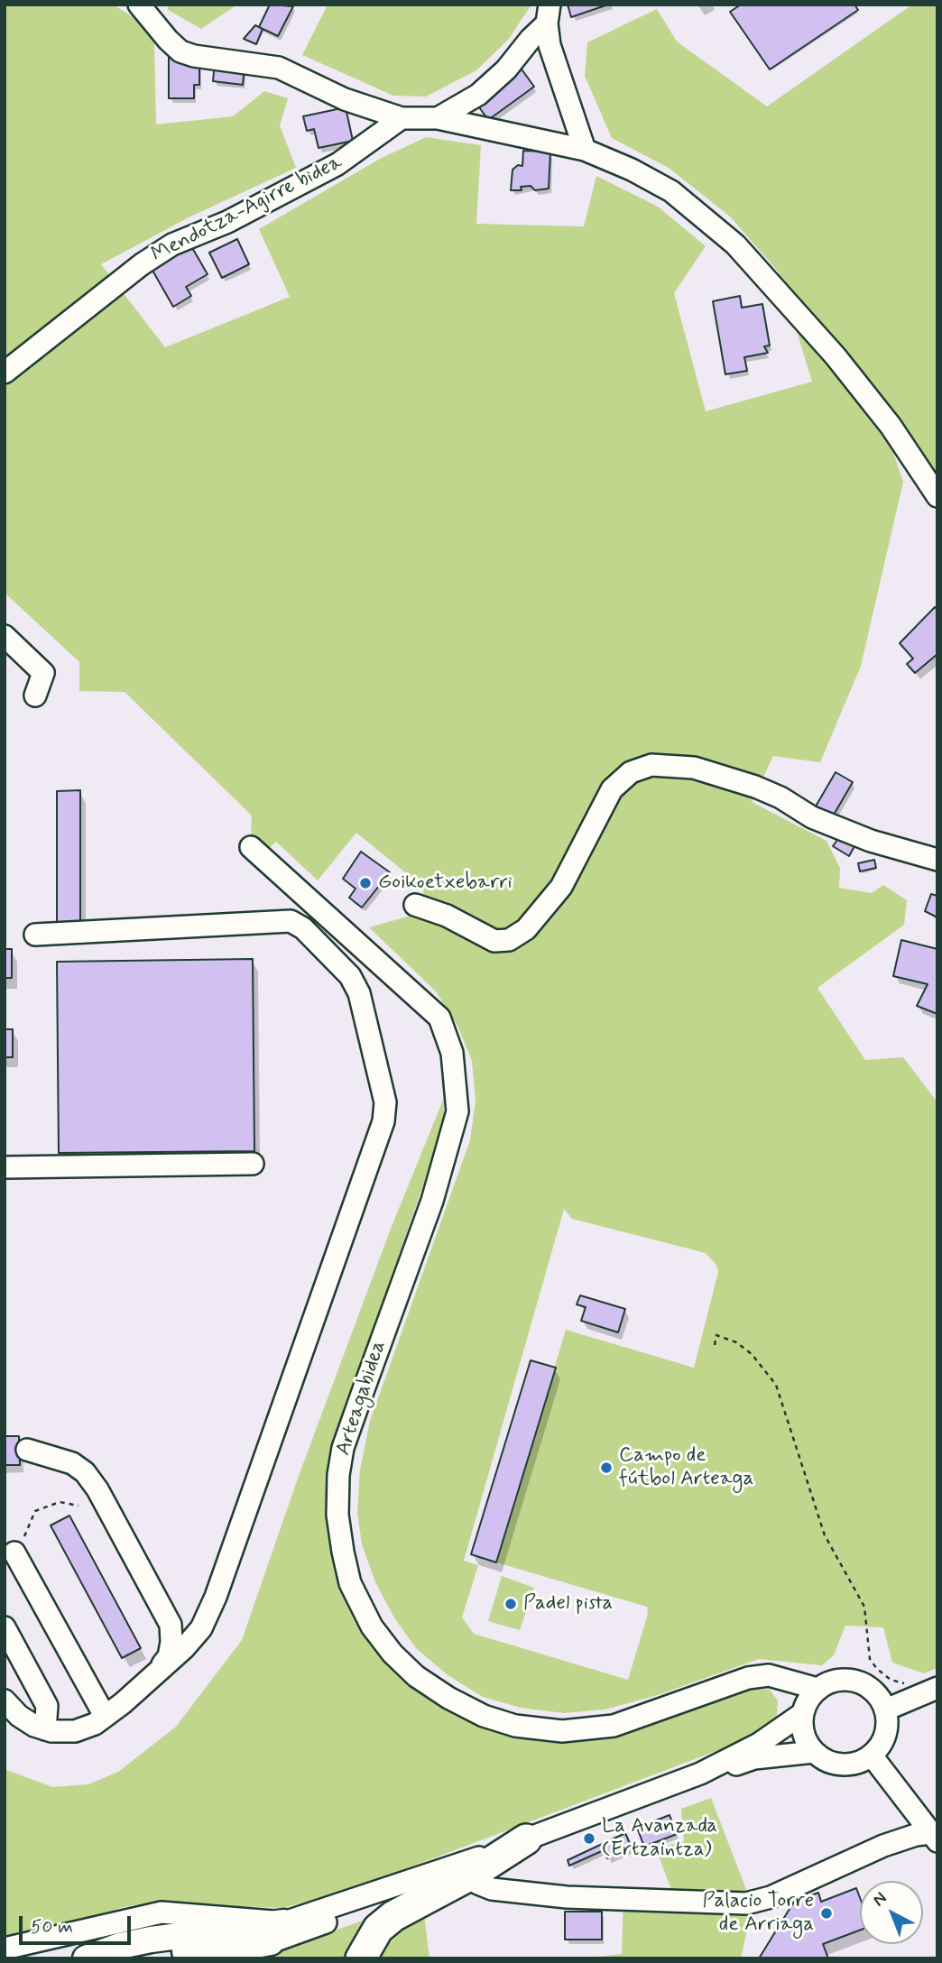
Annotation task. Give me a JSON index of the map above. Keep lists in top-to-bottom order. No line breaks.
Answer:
{"streets":{"street":["Mendotza-Agirre bidea","Arteagabidea"]},"places":["Goikoetxebarri","Campo de fútbol Arteaga","Padel pista","La Avanzada (Ertzaintza)","Palacio Torre de Arriaga"],"scale_bar":"50 m","north":"top left"}
